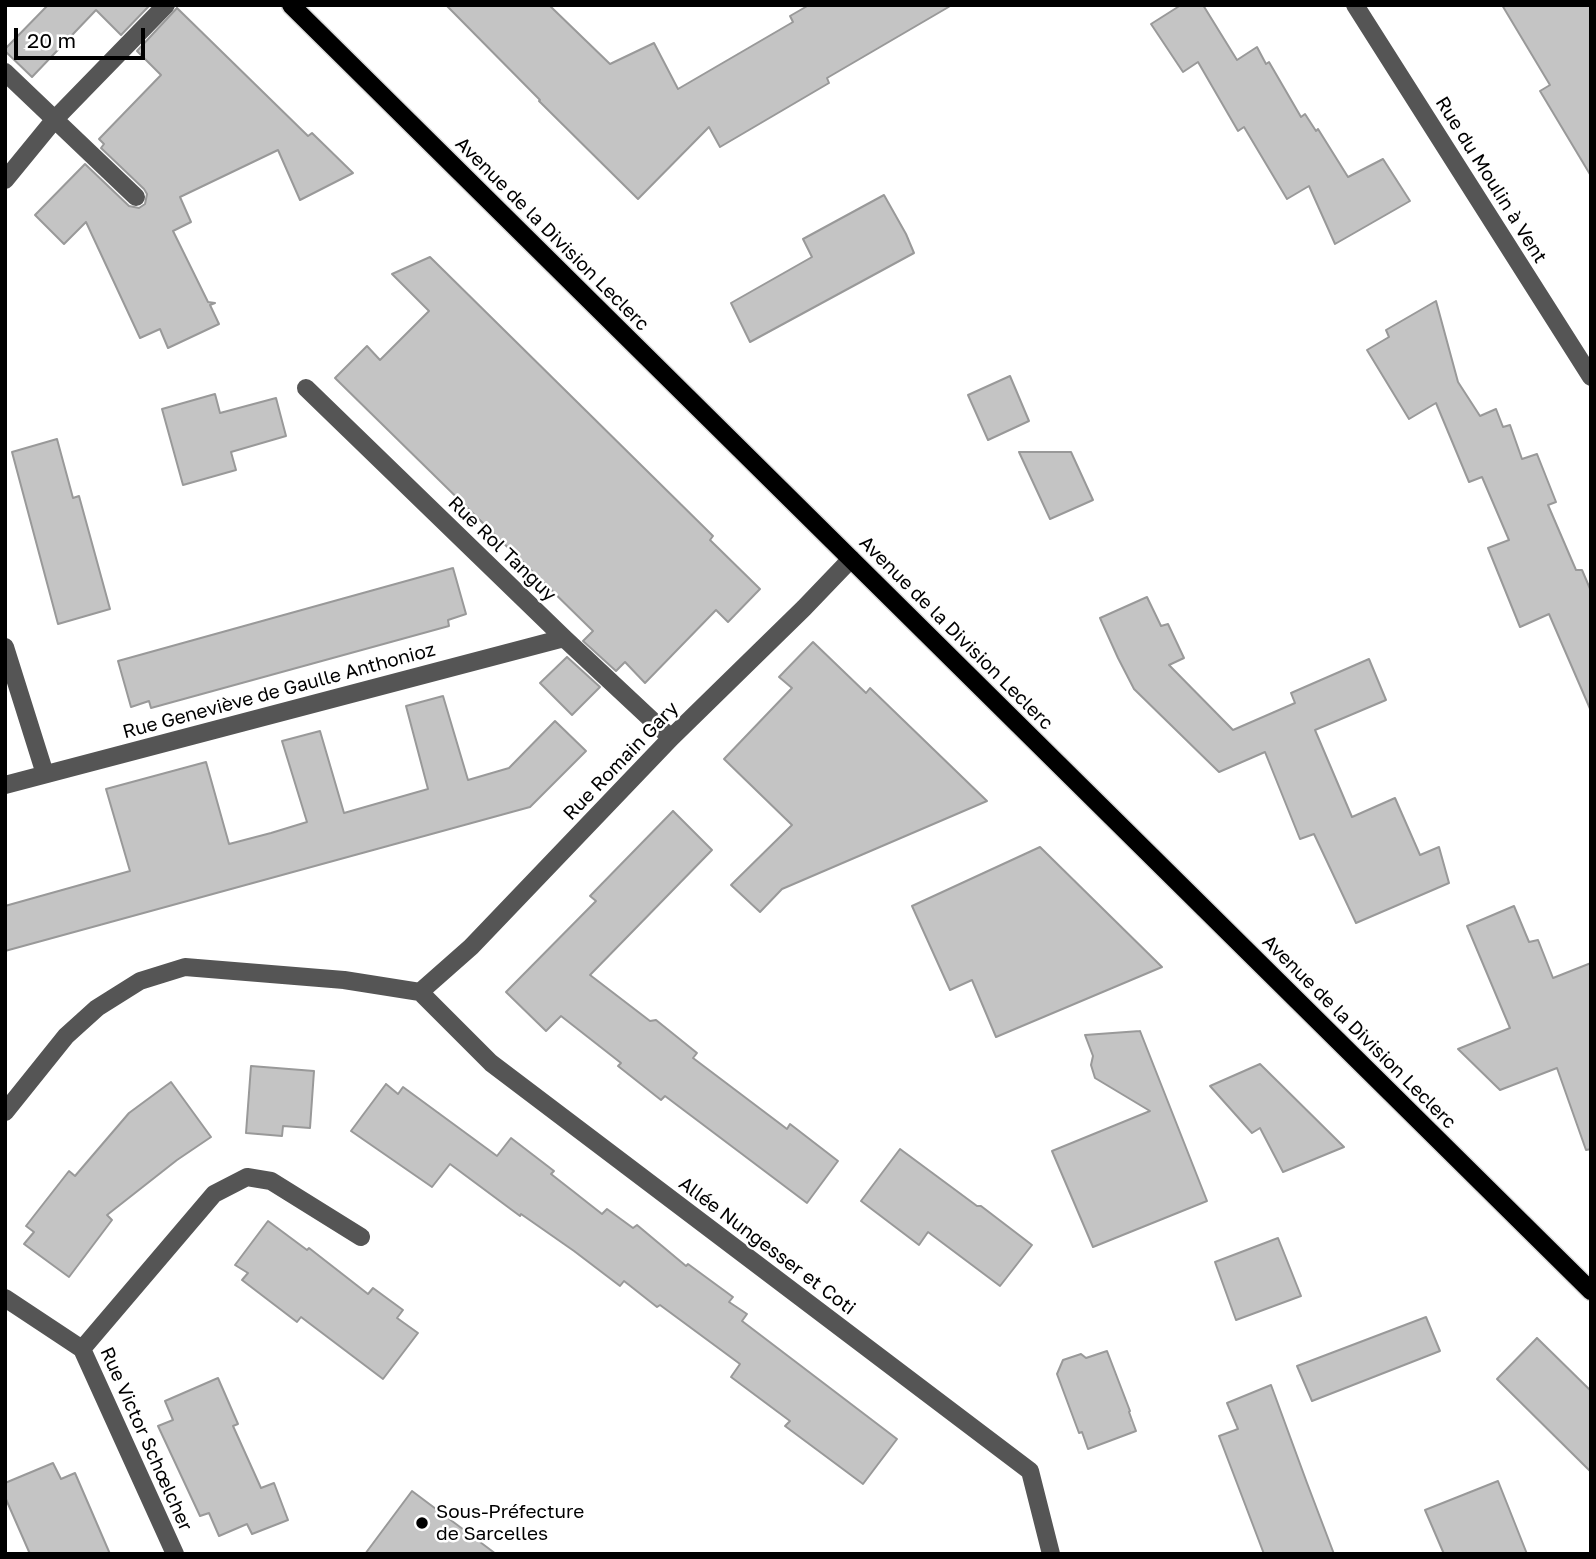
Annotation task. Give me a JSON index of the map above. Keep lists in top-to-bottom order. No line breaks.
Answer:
{"streets":{"main road":["Avenue de la Division Leclerc"],"street":["Rue du Moulin à Vent","Rue Rol Tanguy","Rue Geneviève de Gaulle Anthonioz","Rue Romain Gary","Allée Nungesser et Coti","Rue Victor Schœlcher"]},"crossings":[["Avenue de la Division Leclerc","Rue Romain Gary"],["Rue Rol Tanguy","Rue Geneviève de Gaulle Anthonioz"],["Rue Rol Tanguy","Rue Romain Gary"],["Rue Romain Gary","Allée Nungesser et Coti"]],"places":["Sous-Préfecture de Sarcelles"],"scale_bar":"20 m"}
